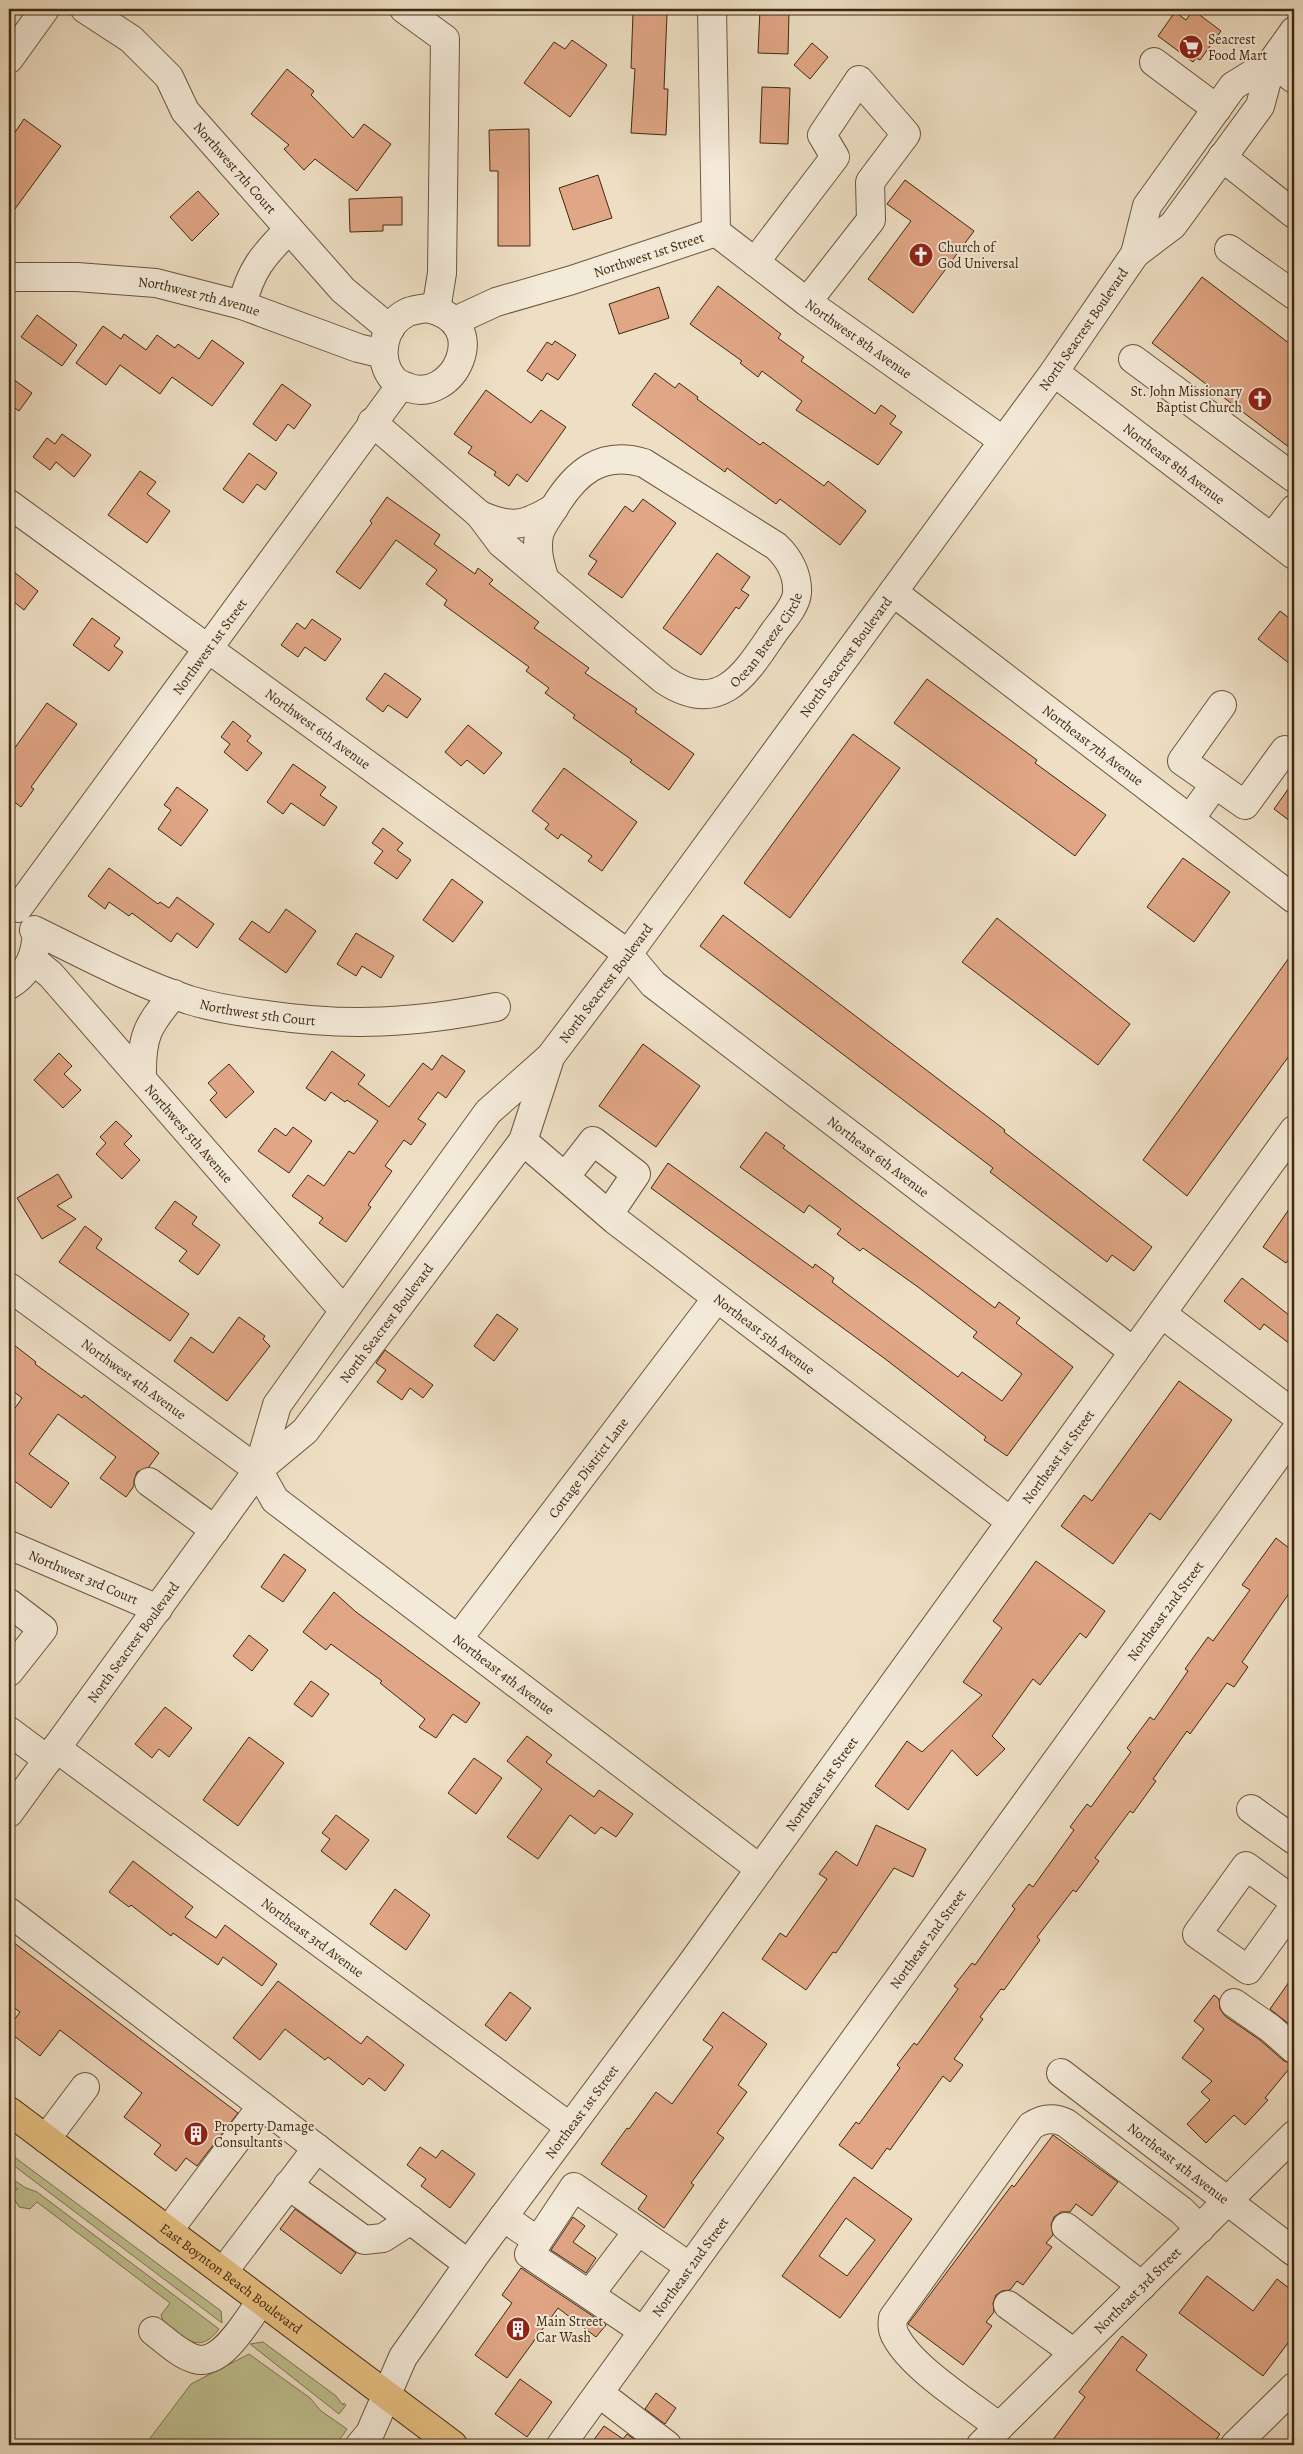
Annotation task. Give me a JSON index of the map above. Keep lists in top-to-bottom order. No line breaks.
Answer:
{"streets":{"main road":["East Boynton Beach Boulevard"],"street":["Northwest 7th Court","Northwest 1st Street","Northwest 7th Avenue","North Seacrest Boulevard","Northwest 8th Avenue","Northeast 8th Avenue","Ocean Breeze Circle","Northwest 6th Avenue","Northeast 7th Avenue","Northwest 5th Court","Northwest 5th Avenue","Northeast 6th Avenue","Northeast 5th Avenue","Northwest 4th Avenue","Northeast 1st Street","Cottage District Lane","Northwest 3rd Court","Northeast 2nd Street","Northeast 4th Avenue","Northeast 3rd Avenue","Northeast 3rd Street"]},"crossings":[["Northwest 7th Court","Northwest 1st Street"],["Northwest 7th Court","Northwest 7th Avenue"],["Northwest 1st Street","Northwest 7th Avenue"],["Northwest 1st Street","Northwest 8th Avenue"],["Northwest 1st Street","Ocean Breeze Circle"],["Northwest 1st Street","Northwest 6th Avenue"],["North Seacrest Boulevard","Northwest 8th Avenue"],["North Seacrest Boulevard","Northeast 8th Avenue"],["North Seacrest Boulevard","Northwest 6th Avenue"],["North Seacrest Boulevard","Northeast 7th Avenue"],["North Seacrest Boulevard","Northwest 5th Avenue"],["North Seacrest Boulevard","Northeast 6th Avenue"],["North Seacrest Boulevard","Northeast 5th Avenue"],["North Seacrest Boulevard","Northwest 4th Avenue"],["North Seacrest Boulevard","Northwest 3rd Court"],["North Seacrest Boulevard","Northeast 4th Avenue"],["North Seacrest Boulevard","Northeast 3rd Avenue"],["Northwest 6th Avenue","Northeast 6th Avenue"],["Northeast 6th Avenue","Northeast 1st Street"],["Northeast 5th Avenue","Northeast 1st Street"],["Northeast 5th Avenue","Cottage District Lane"],["Northwest 4th Avenue","Northeast 4th Avenue"],["Northeast 1st Street","Northeast 4th Avenue"],["Northeast 1st Street","Northeast 3rd Avenue"],["Northeast 1st Street","East Boynton Beach Boulevard"],["Cottage District Lane","Northeast 4th Avenue"],["Northeast 4th Avenue","Northeast 3rd Street"]],"places":{"supermarket":["Seacrest Food Mart"],"church":["Church of God Universal","St. John Missionary Baptist Church"],"building":["Property Damage Consultants","Main Street Car Wash"]}}
